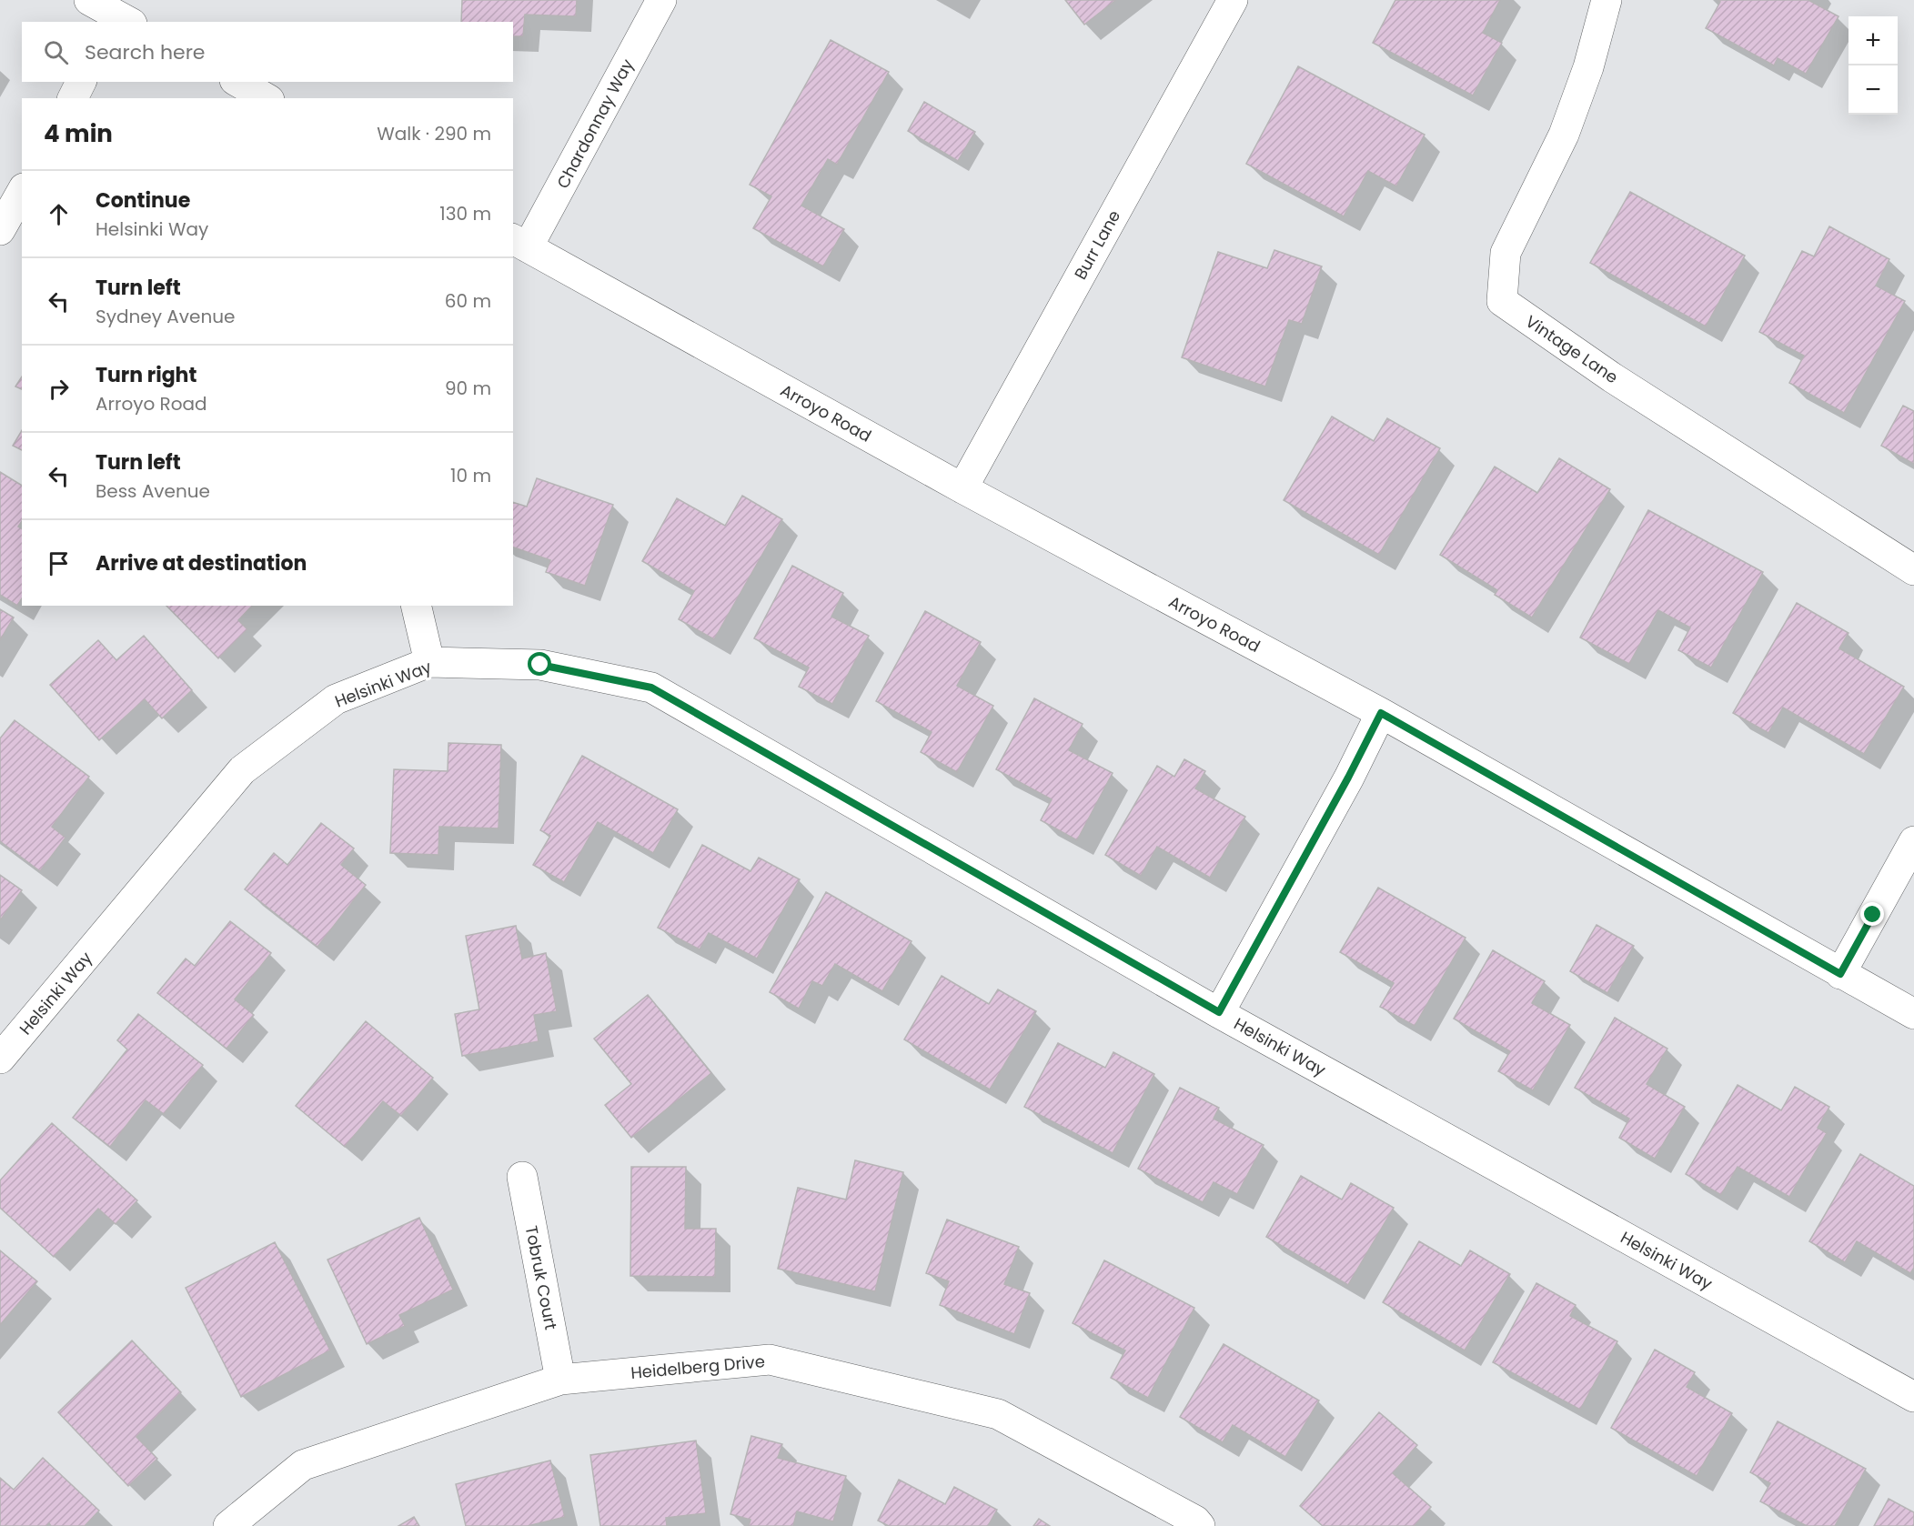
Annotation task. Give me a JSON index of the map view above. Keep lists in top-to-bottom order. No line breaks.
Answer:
{"streets":{"street":["Chardonnay Way","Burr Lane","Vintage Lane","Arroyo Road","Helsinki Way","Tobruk Court","Heidelberg Drive"]},"crossings":[["Chardonnay Way","Arroyo Road"],["Burr Lane","Arroyo Road"],["Tobruk Court","Heidelberg Drive"]],"page":{"map_buttons":["+","−"],"search":"Search here","heading":["4 min","Walk · 290 m"],"list":[["Continue","Helsinki Way","130 m"],["Turn left","Sydney Avenue","60 m"],["Turn right","Arroyo Road","90 m"],["Turn left","Bess Avenue","10 m"],"Arrive at destination"]}}
